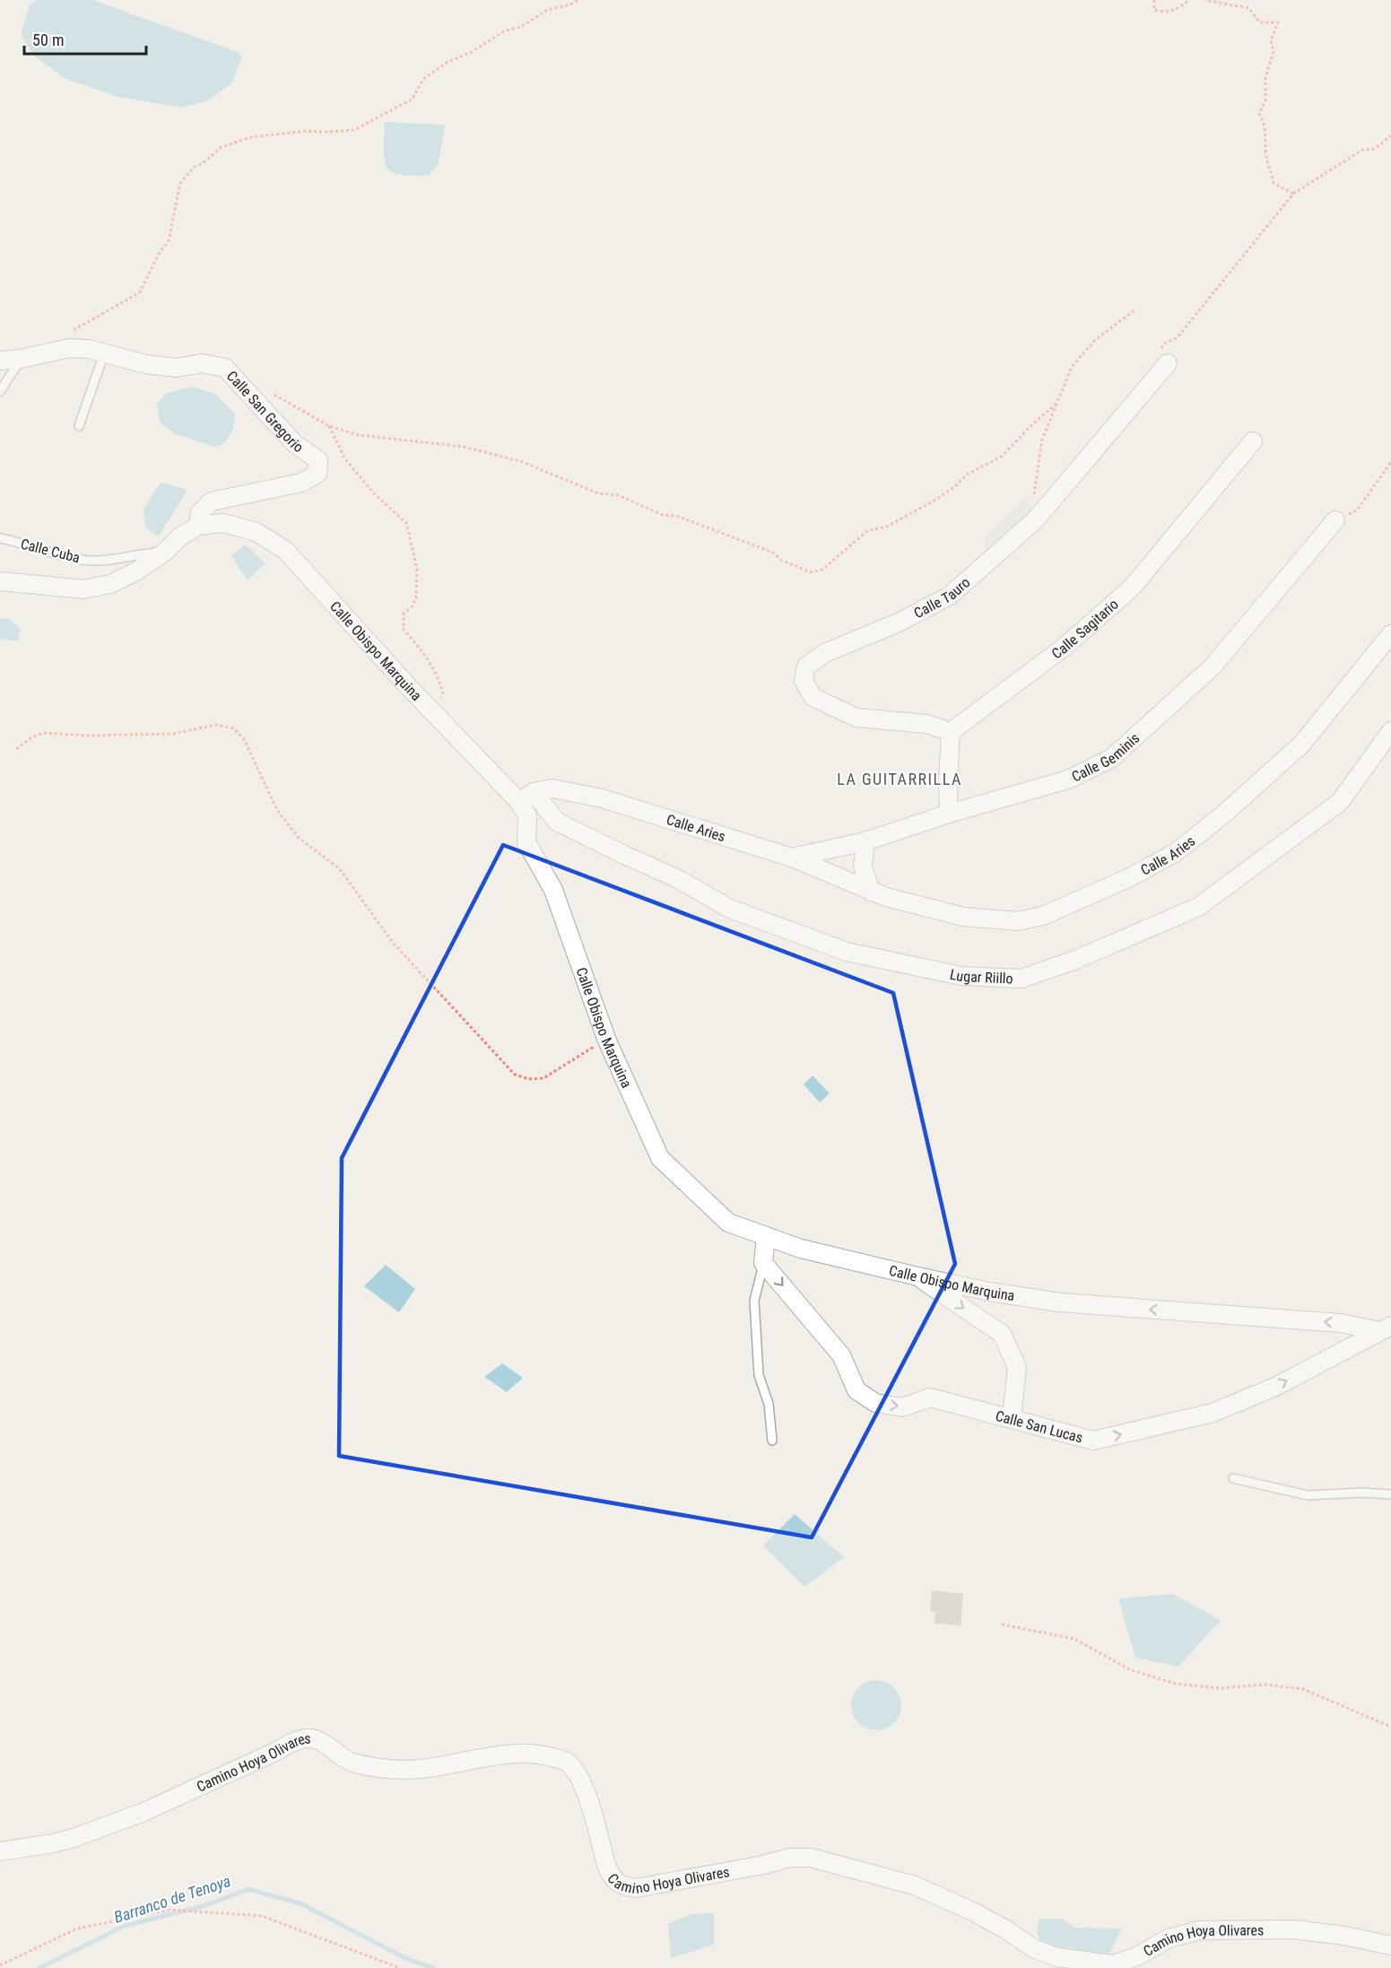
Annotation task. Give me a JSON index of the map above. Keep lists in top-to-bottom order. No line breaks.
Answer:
{"streets":{"street":["Calle San Gregorio","Calle Tauro","Calle Sagitario","Calle Obispo Marquina","Calle Geminis","Calle Aries","Lugar Riillo","Calle San Lucas","Camino Hoya Olivares"],"lane":["Calle Cuba"]},"crossings":[["Calle San Gregorio","Calle Obispo Marquina"],["Calle Cuba","Calle Obispo Marquina"],["Calle Tauro","Calle Sagitario"],["Calle Obispo Marquina","Calle San Lucas"],["Calle Geminis","Calle Aries"],["Calle Aries","Lugar Riillo"]],"one_way":["Calle San Lucas"],"districts":["LA GUITARRILLA"],"water":["Barranco de Tenoya"],"scale_bar":"50 m"}
